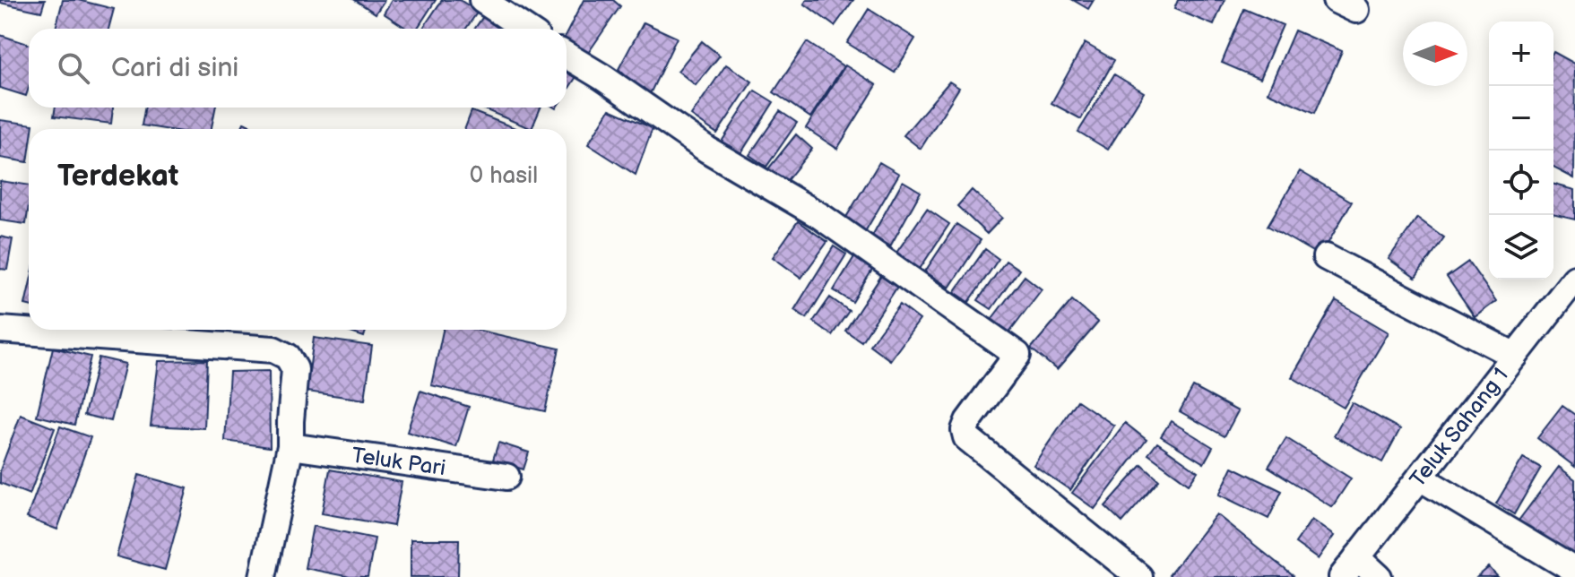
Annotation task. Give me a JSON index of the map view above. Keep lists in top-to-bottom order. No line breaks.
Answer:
{"streets":{"street":["Teluk Sahang 1","Teluk Pari"]},"north":"right","page":{"map_buttons":["+","−"],"search":"Cari di sini","heading":["Terdekat","0 hasil"]}}
